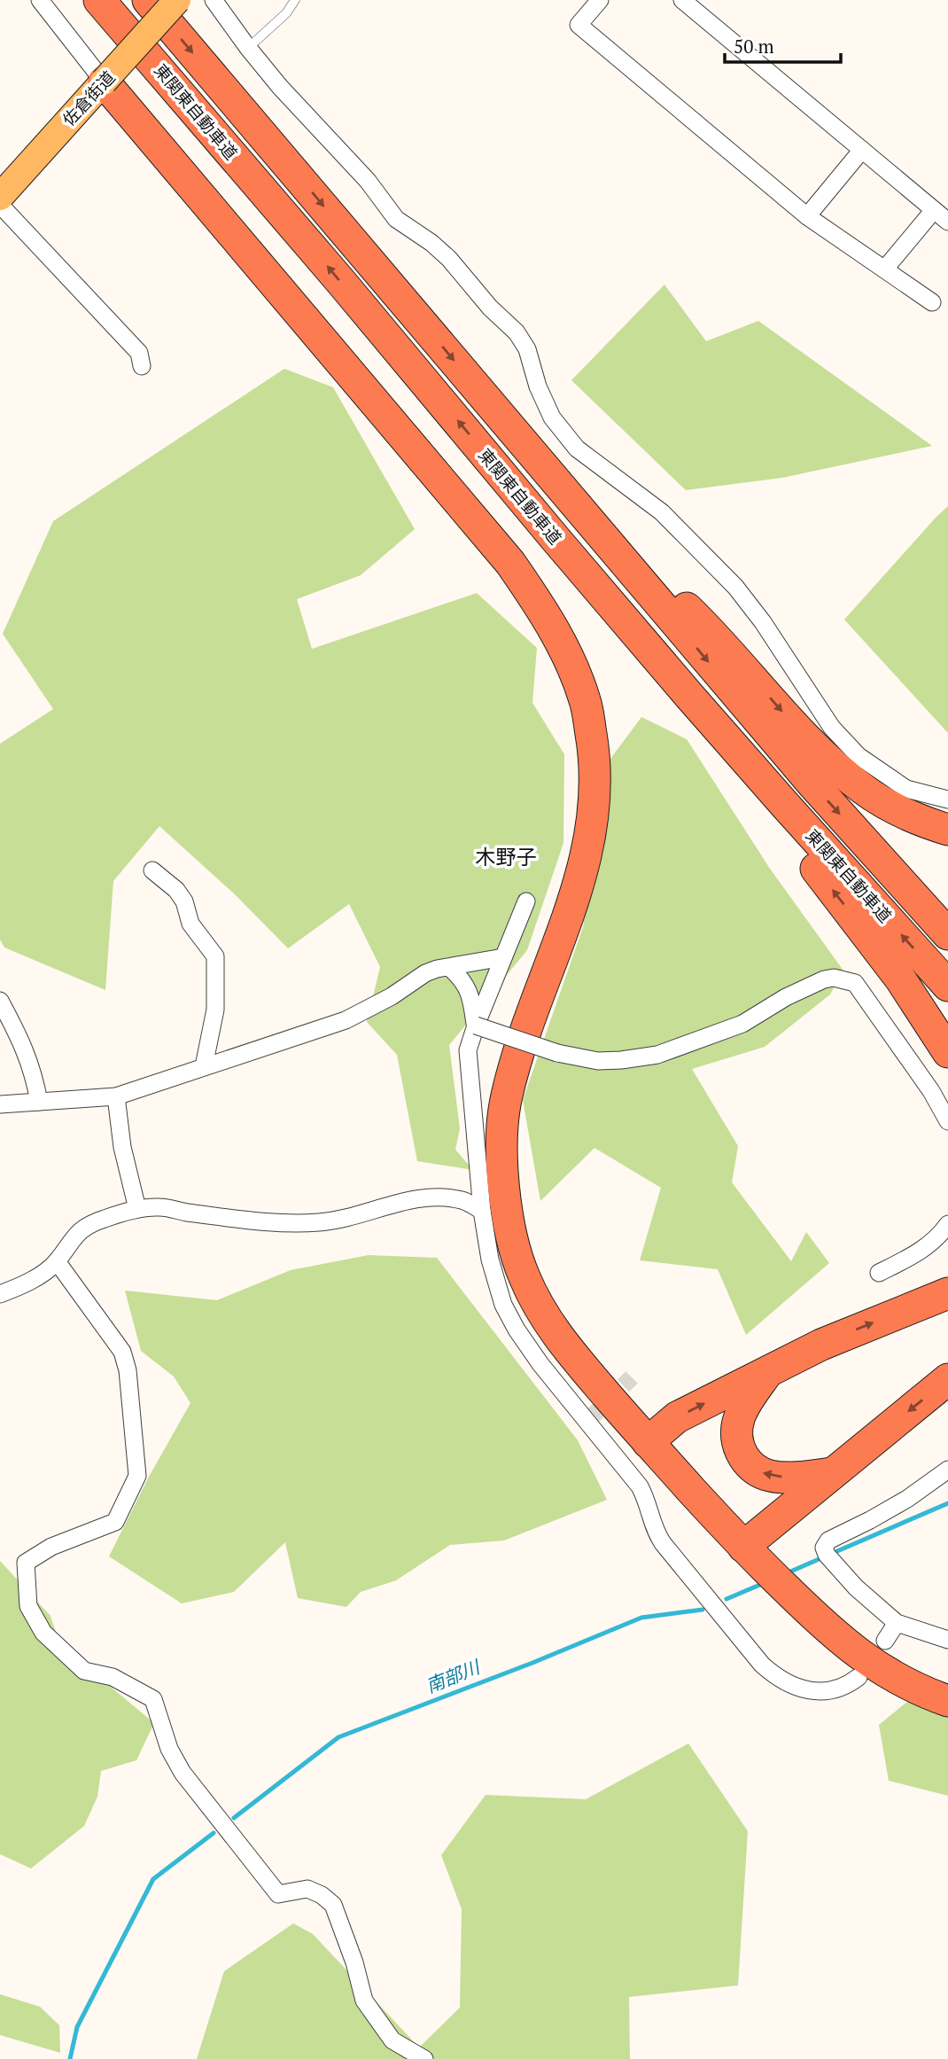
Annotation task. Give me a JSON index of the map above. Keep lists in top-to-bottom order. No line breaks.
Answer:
{"streets":{"highway":["東関東自動車道"],"main road":["佐倉街道"]},"districts":["木野子"],"water":["南部川"],"scale_bar":"50 m"}
